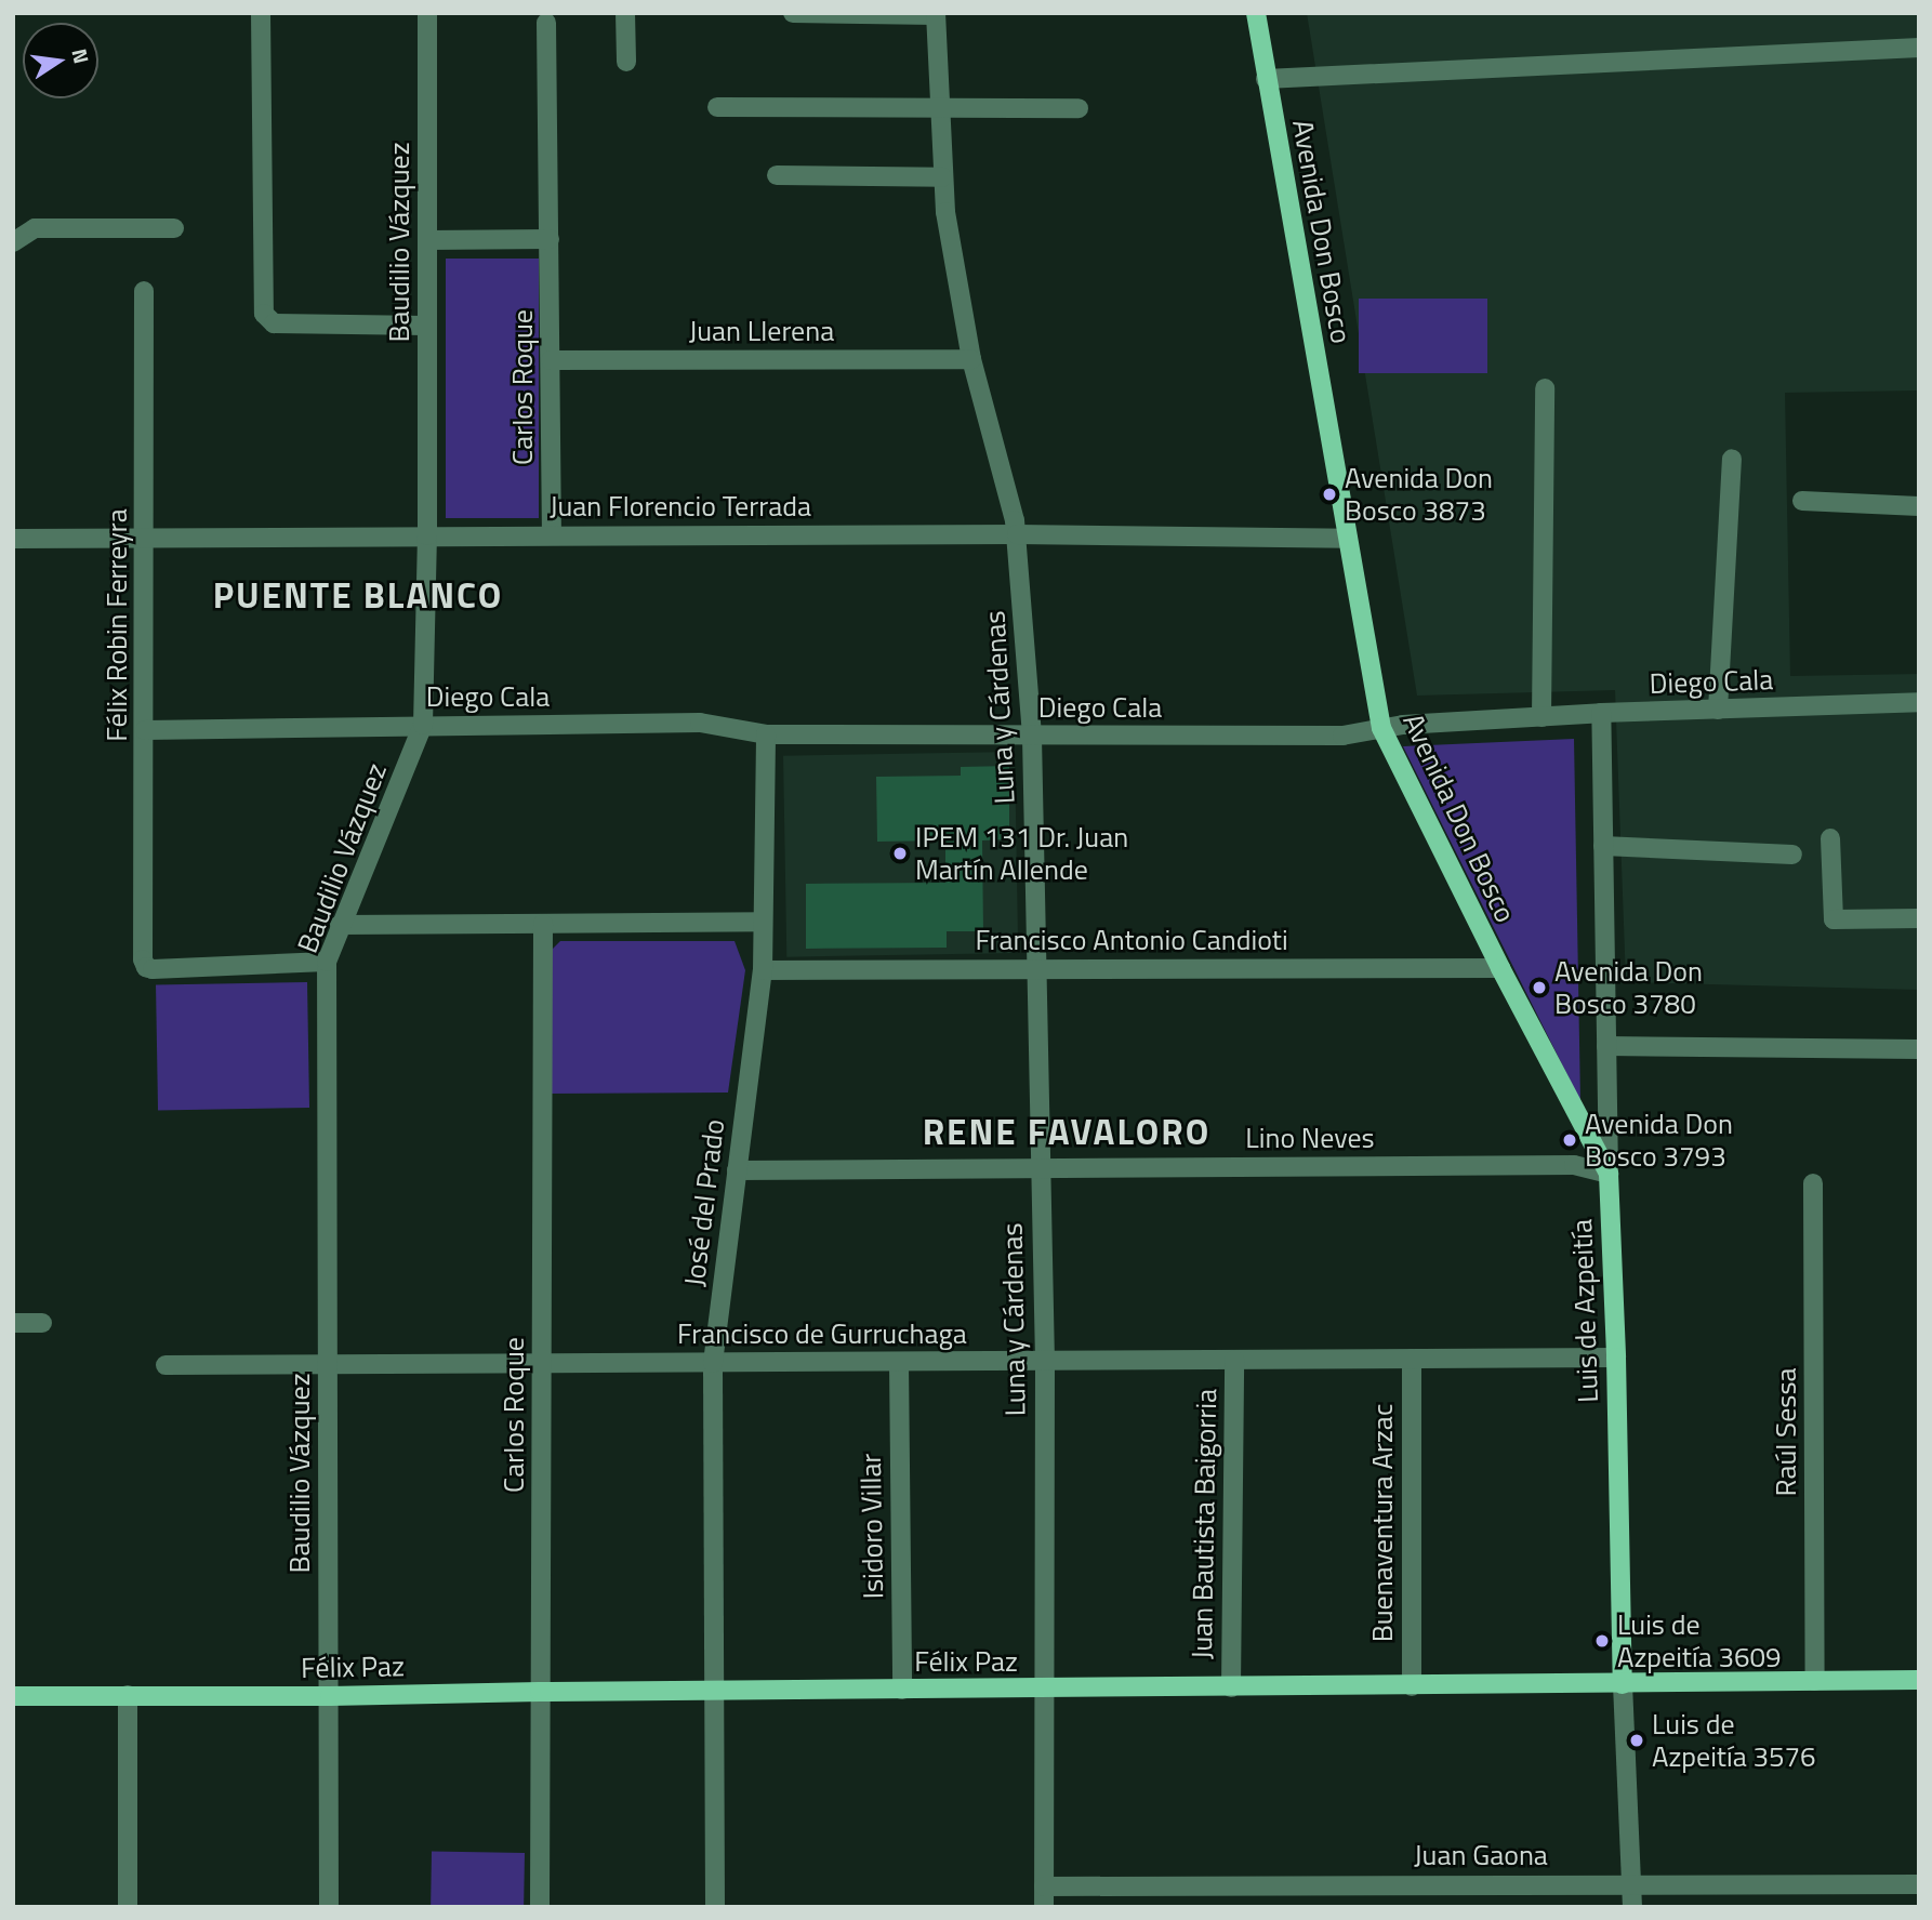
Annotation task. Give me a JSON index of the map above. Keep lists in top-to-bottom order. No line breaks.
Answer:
{"streets":{"main road":["Avenida Don Bosco","Luis de Azpeitía","Félix Paz"],"street":["Baudilio Vázquez","Juan Llerena","Carlos Roque","Juan Florencio Terrada","Félix Robin Ferreyra","Diego Cala","Luna y Cárdenas","Francisco Antonio Candioti","Lino Neves","José del Prado","Francisco de Gurruchaga","Raúl Sessa","Buenaventura Arzac","Juan Bautista Baigorria","Isidoro Villar","Juan Gaona"]},"crossings":[["Avenida Don Bosco","Juan Florencio Terrada"],["Avenida Don Bosco","Diego Cala"],["Avenida Don Bosco","Francisco Antonio Candioti"],["Avenida Don Bosco","Lino Neves"],["Avenida Don Bosco","Luis de Azpeitía"],["Baudilio Vázquez","Juan Florencio Terrada"],["Baudilio Vázquez","Félix Robin Ferreyra"],["Baudilio Vázquez","Diego Cala"],["Baudilio Vázquez","Francisco de Gurruchaga"],["Baudilio Vázquez","Félix Paz"],["Juan Llerena","Carlos Roque"],["Juan Llerena","Luna y Cárdenas"],["Carlos Roque","Juan Florencio Terrada"],["Carlos Roque","Francisco de Gurruchaga"],["Carlos Roque","Félix Paz"],["Juan Florencio Terrada","Félix Robin Ferreyra"],["Juan Florencio Terrada","Luna y Cárdenas"],["Félix Robin Ferreyra","Diego Cala"],["Diego Cala","Luna y Cárdenas"],["Diego Cala","José del Prado"],["Diego Cala","Luis de Azpeitía"],["Luna y Cárdenas","Francisco Antonio Candioti"],["Luna y Cárdenas","Lino Neves"],["Luna y Cárdenas","Francisco de Gurruchaga"],["Luna y Cárdenas","Félix Paz"],["Luna y Cárdenas","Juan Gaona"],["Francisco Antonio Candioti","José del Prado"],["Lino Neves","José del Prado"],["Lino Neves","Luis de Azpeitía"],["José del Prado","Francisco de Gurruchaga"],["José del Prado","Félix Paz"],["Luis de Azpeitía","Francisco de Gurruchaga"],["Luis de Azpeitía","Félix Paz"],["Luis de Azpeitía","Juan Gaona"],["Francisco de Gurruchaga","Buenaventura Arzac"],["Francisco de Gurruchaga","Juan Bautista Baigorria"],["Francisco de Gurruchaga","Isidoro Villar"],["Raúl Sessa","Félix Paz"],["Buenaventura Arzac","Félix Paz"],["Juan Bautista Baigorria","Félix Paz"],["Isidoro Villar","Félix Paz"]],"districts":["PUENTE BLANCO","RENE FAVALORO"],"places":["Avenida Don Bosco 3873","IPEM 131 Dr. Juan Martín Allende","Avenida Don Bosco 3780","Avenida Don Bosco 3793","Luis de Azpeitía 3609","Luis de Azpeitía 3576"],"north":"right"}
